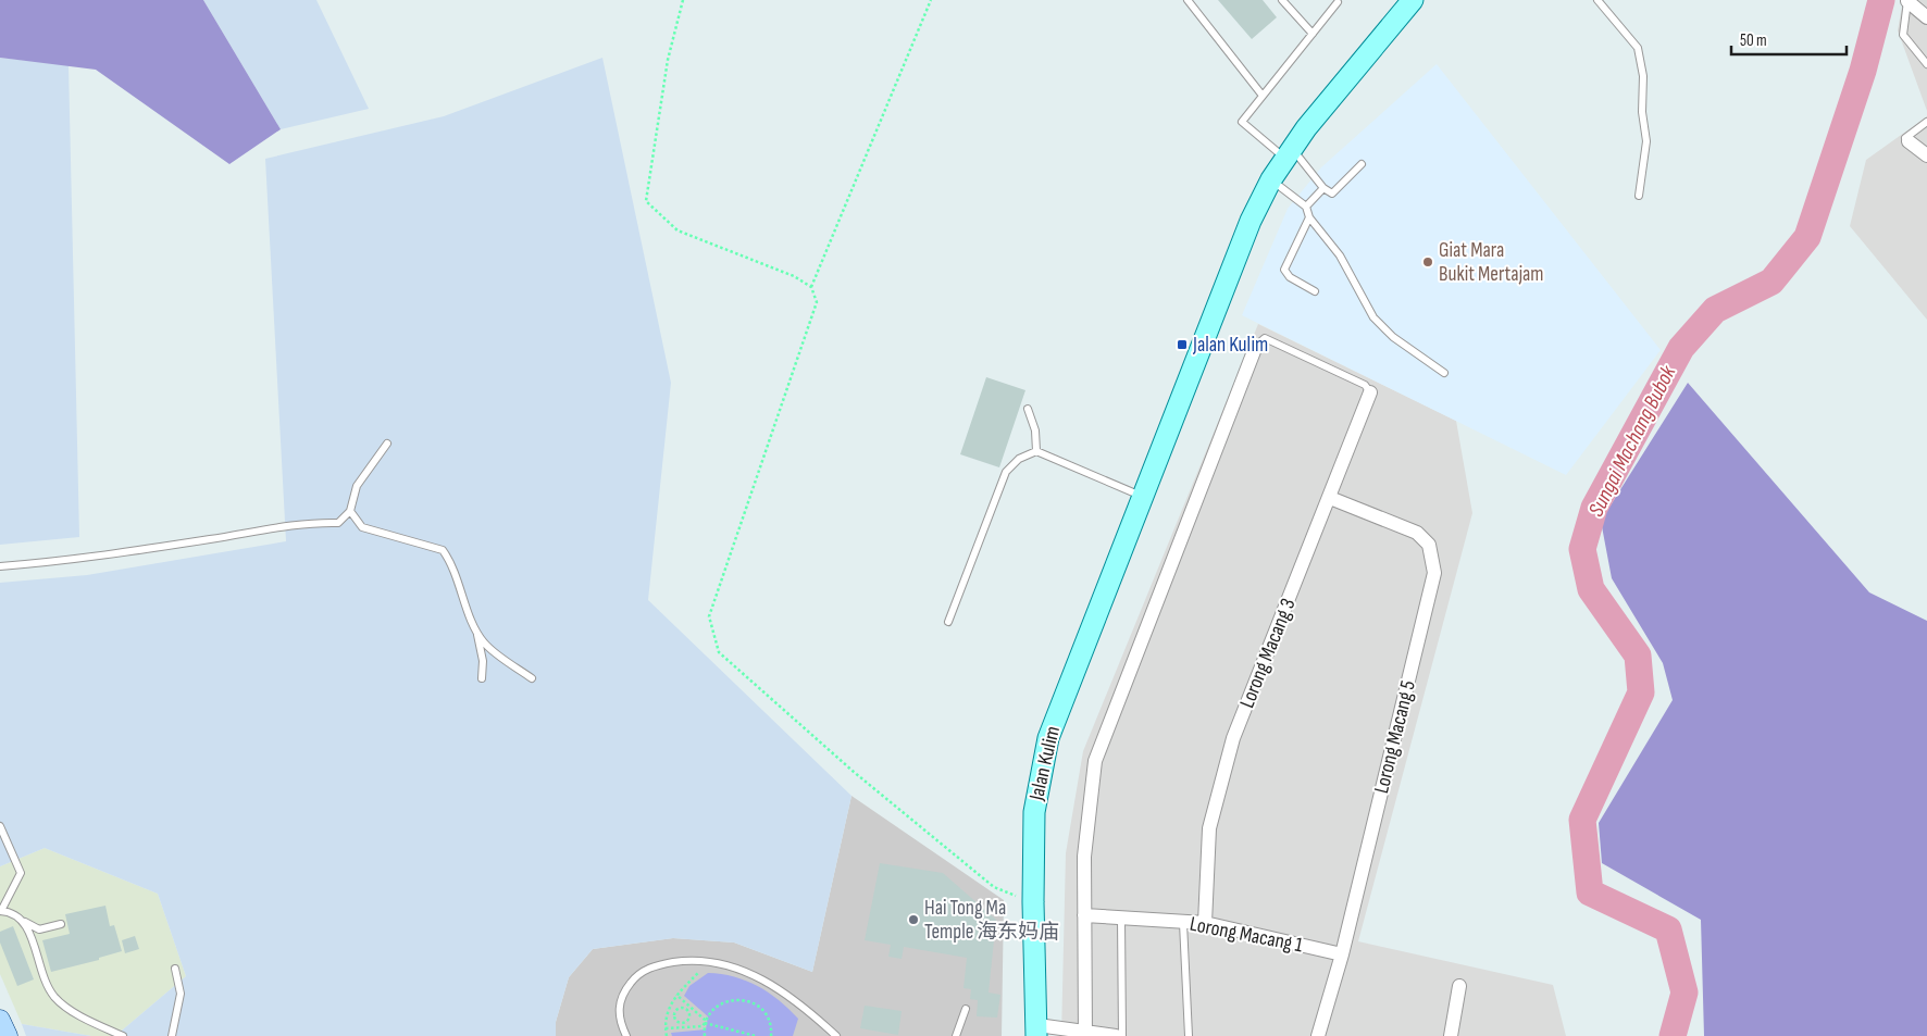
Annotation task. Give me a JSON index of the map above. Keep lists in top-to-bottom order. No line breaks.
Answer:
{"streets":{"main road":["Jalan Kulim"],"street":["Lorong Macang 3","Lorong Macang 5","Lorong Macang 1"]},"crossings":[["Lorong Macang 3","Lorong Macang 5"],["Lorong Macang 3","Lorong Macang 1"],["Lorong Macang 5","Lorong Macang 1"]],"water":["Sungai Machang Bubok"],"places":{"other":["Giat Mara Bukit Mertajam","Hai Tong Ma Temple 海东妈庙"],"transit":["Jalan Kulim"]},"scale_bar":"50 m"}
